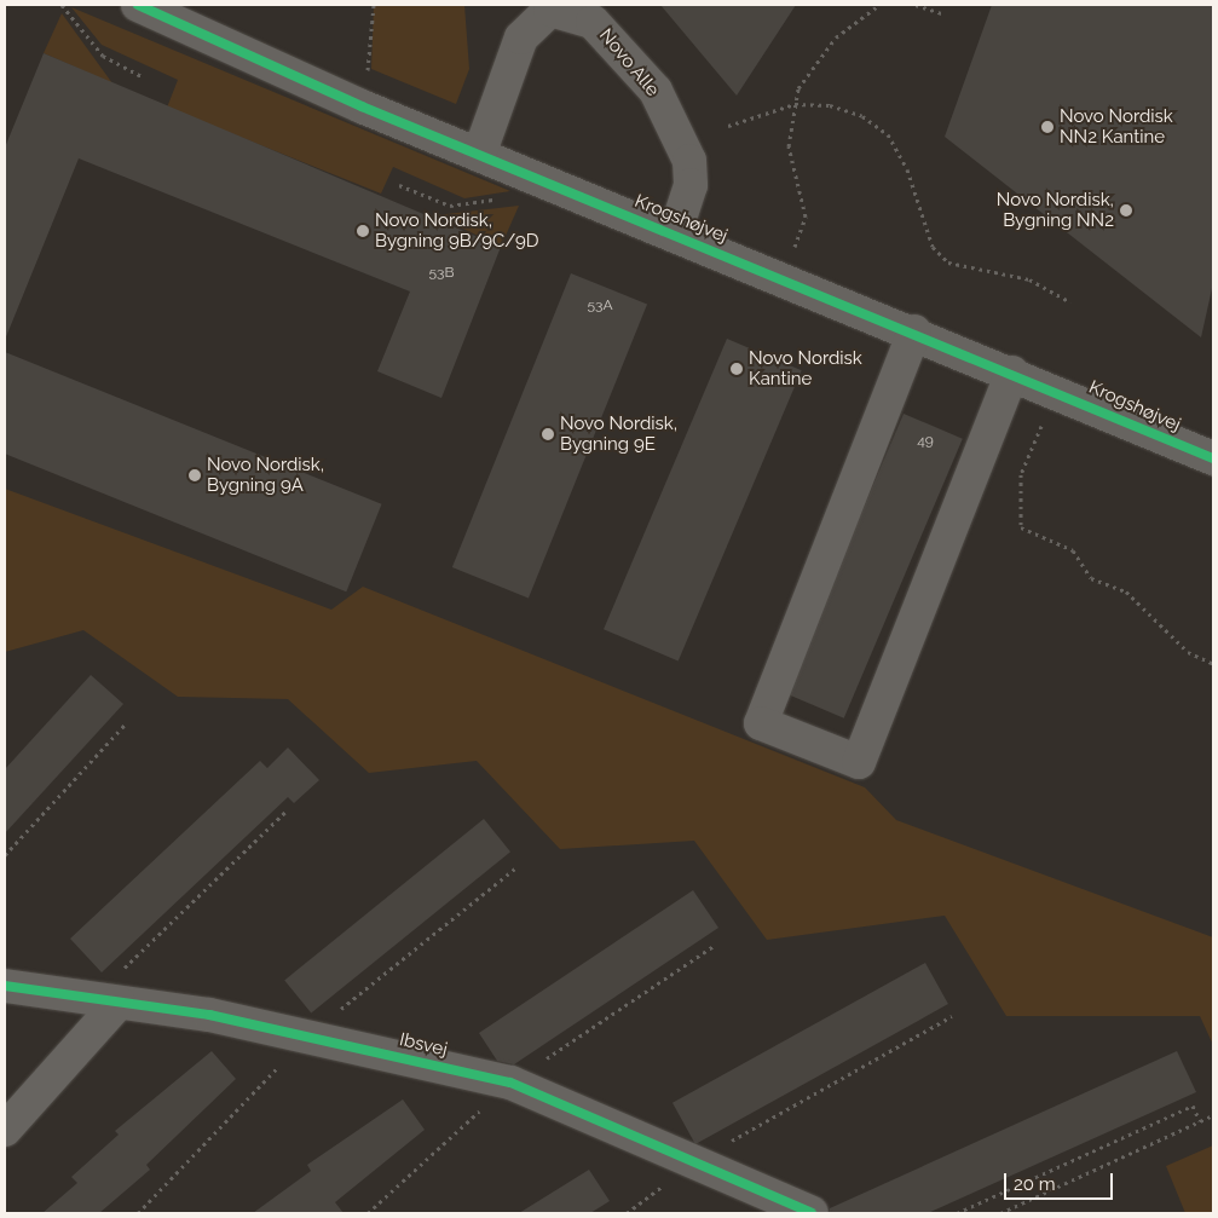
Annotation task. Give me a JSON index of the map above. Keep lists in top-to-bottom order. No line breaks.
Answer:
{"streets":{"street":["Novo Alle","Krogshøjvej","Ibsvej"]},"crossings":[["Novo Alle","Krogshøjvej"]],"places":["Novo Nordisk NN2 Kantine","Novo Nordisk, Bygning NN2","Novo Nordisk, Bygning 9B/9C/9D","Novo Nordisk Kantine","Novo Nordisk, Bygning 9E","Novo Nordisk, Bygning 9A"],"house_numbers":["53B","53A","49"],"scale_bar":"20 m"}
